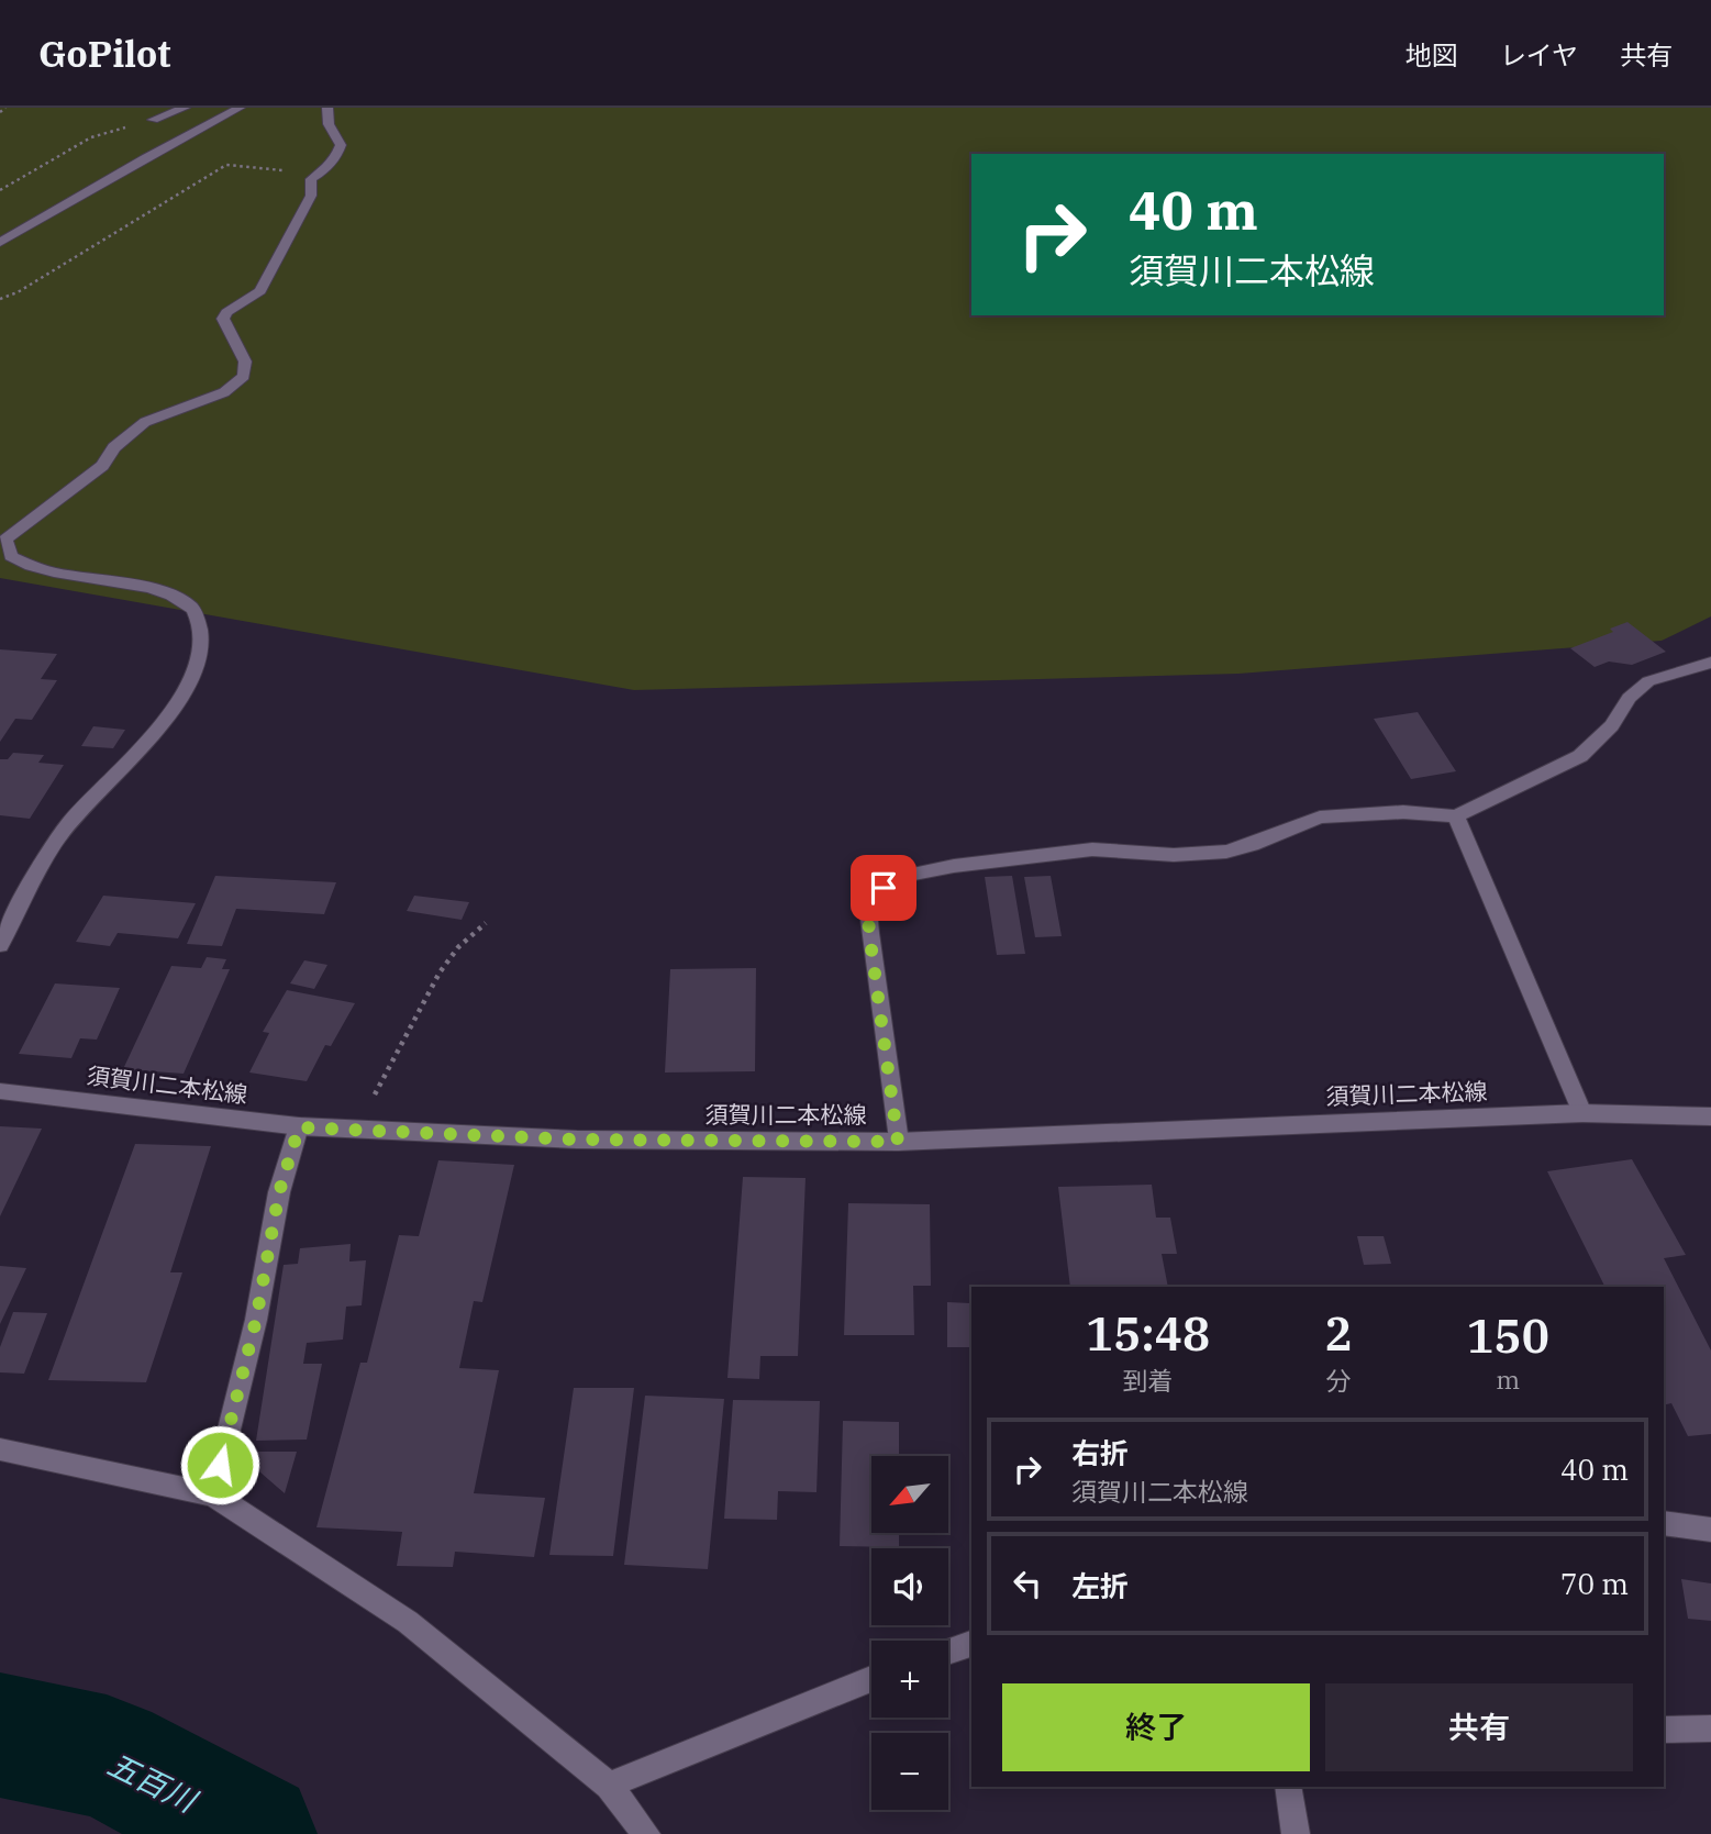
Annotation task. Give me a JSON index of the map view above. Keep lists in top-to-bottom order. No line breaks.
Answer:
{"streets":{"street":["須賀川二本松線"]},"water":["五百川"],"north":"bottom left","page":{"header":"GoPilot","nav":["地図","レイヤ","共有"],"turn":["40 m","須賀川二本松線"],"eta":["15:48","到着","2","分","150","m"],"list":[{"name":"右折","note":"須賀川二本松線","value":"40 m"},{"name":"左折","value":"70 m"}],"map_buttons":["+","−"],"buttons":["終了","共有"]}}
